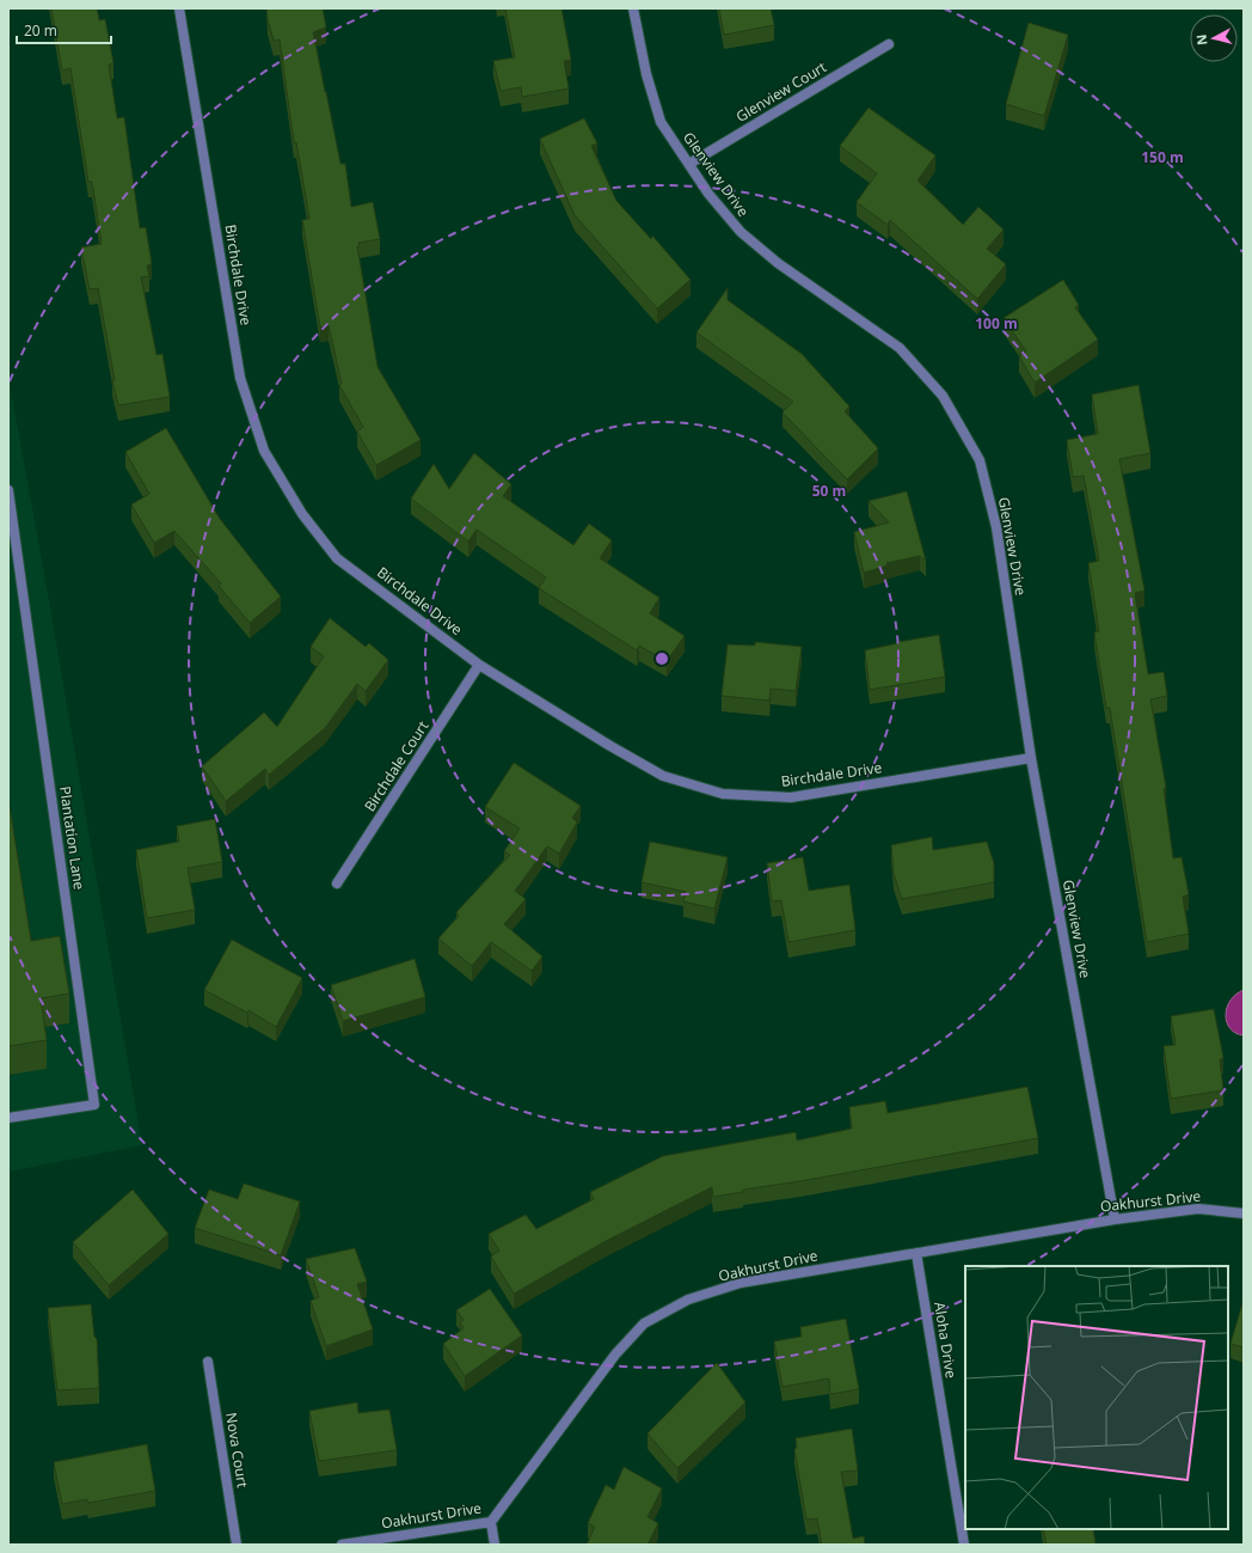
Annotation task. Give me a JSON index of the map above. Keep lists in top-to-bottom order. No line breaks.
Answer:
{"streets":{"street":["Glenview Court","Glenview Drive","Birchdale Drive","Birchdale Court","Plantation Lane","Oakhurst Drive","Aloha Drive","Nova Court"]},"crossings":[["Glenview Court","Glenview Drive"],["Glenview Drive","Birchdale Drive"],["Glenview Drive","Oakhurst Drive"],["Birchdale Drive","Birchdale Court"],["Oakhurst Drive","Aloha Drive"]],"scale_bar":"20 m","north":"left","rings":["150 m","100 m","50 m"]}
